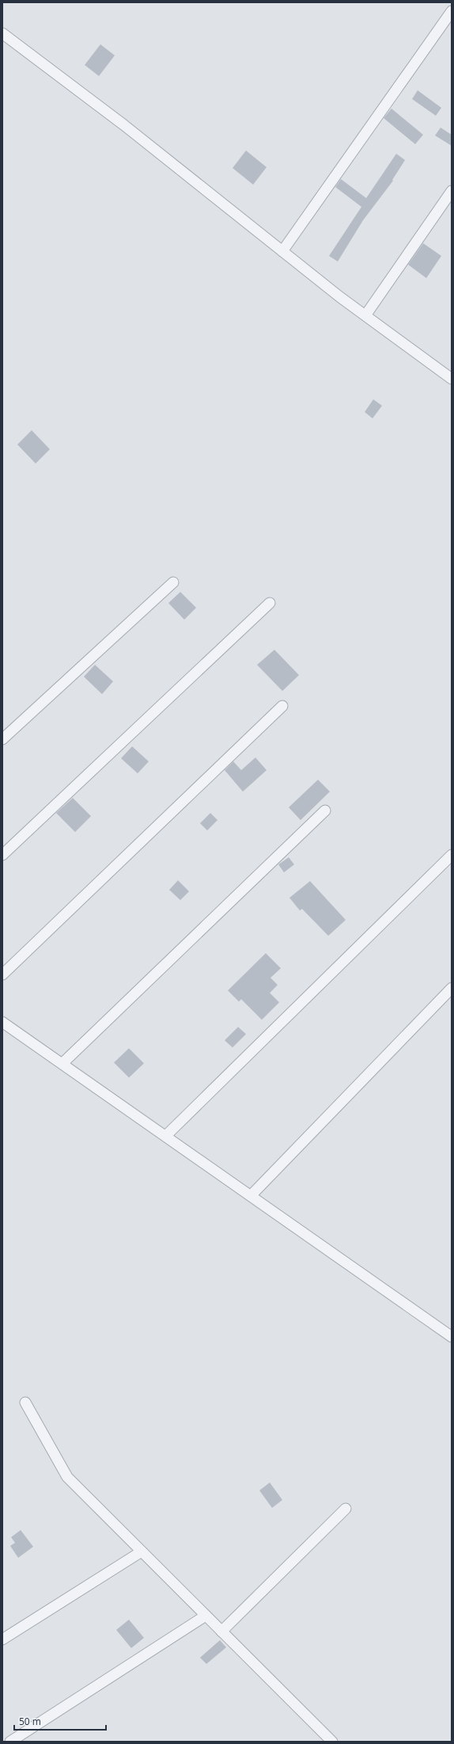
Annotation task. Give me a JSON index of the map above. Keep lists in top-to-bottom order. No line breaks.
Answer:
{"scale_bar":"50 m"}
